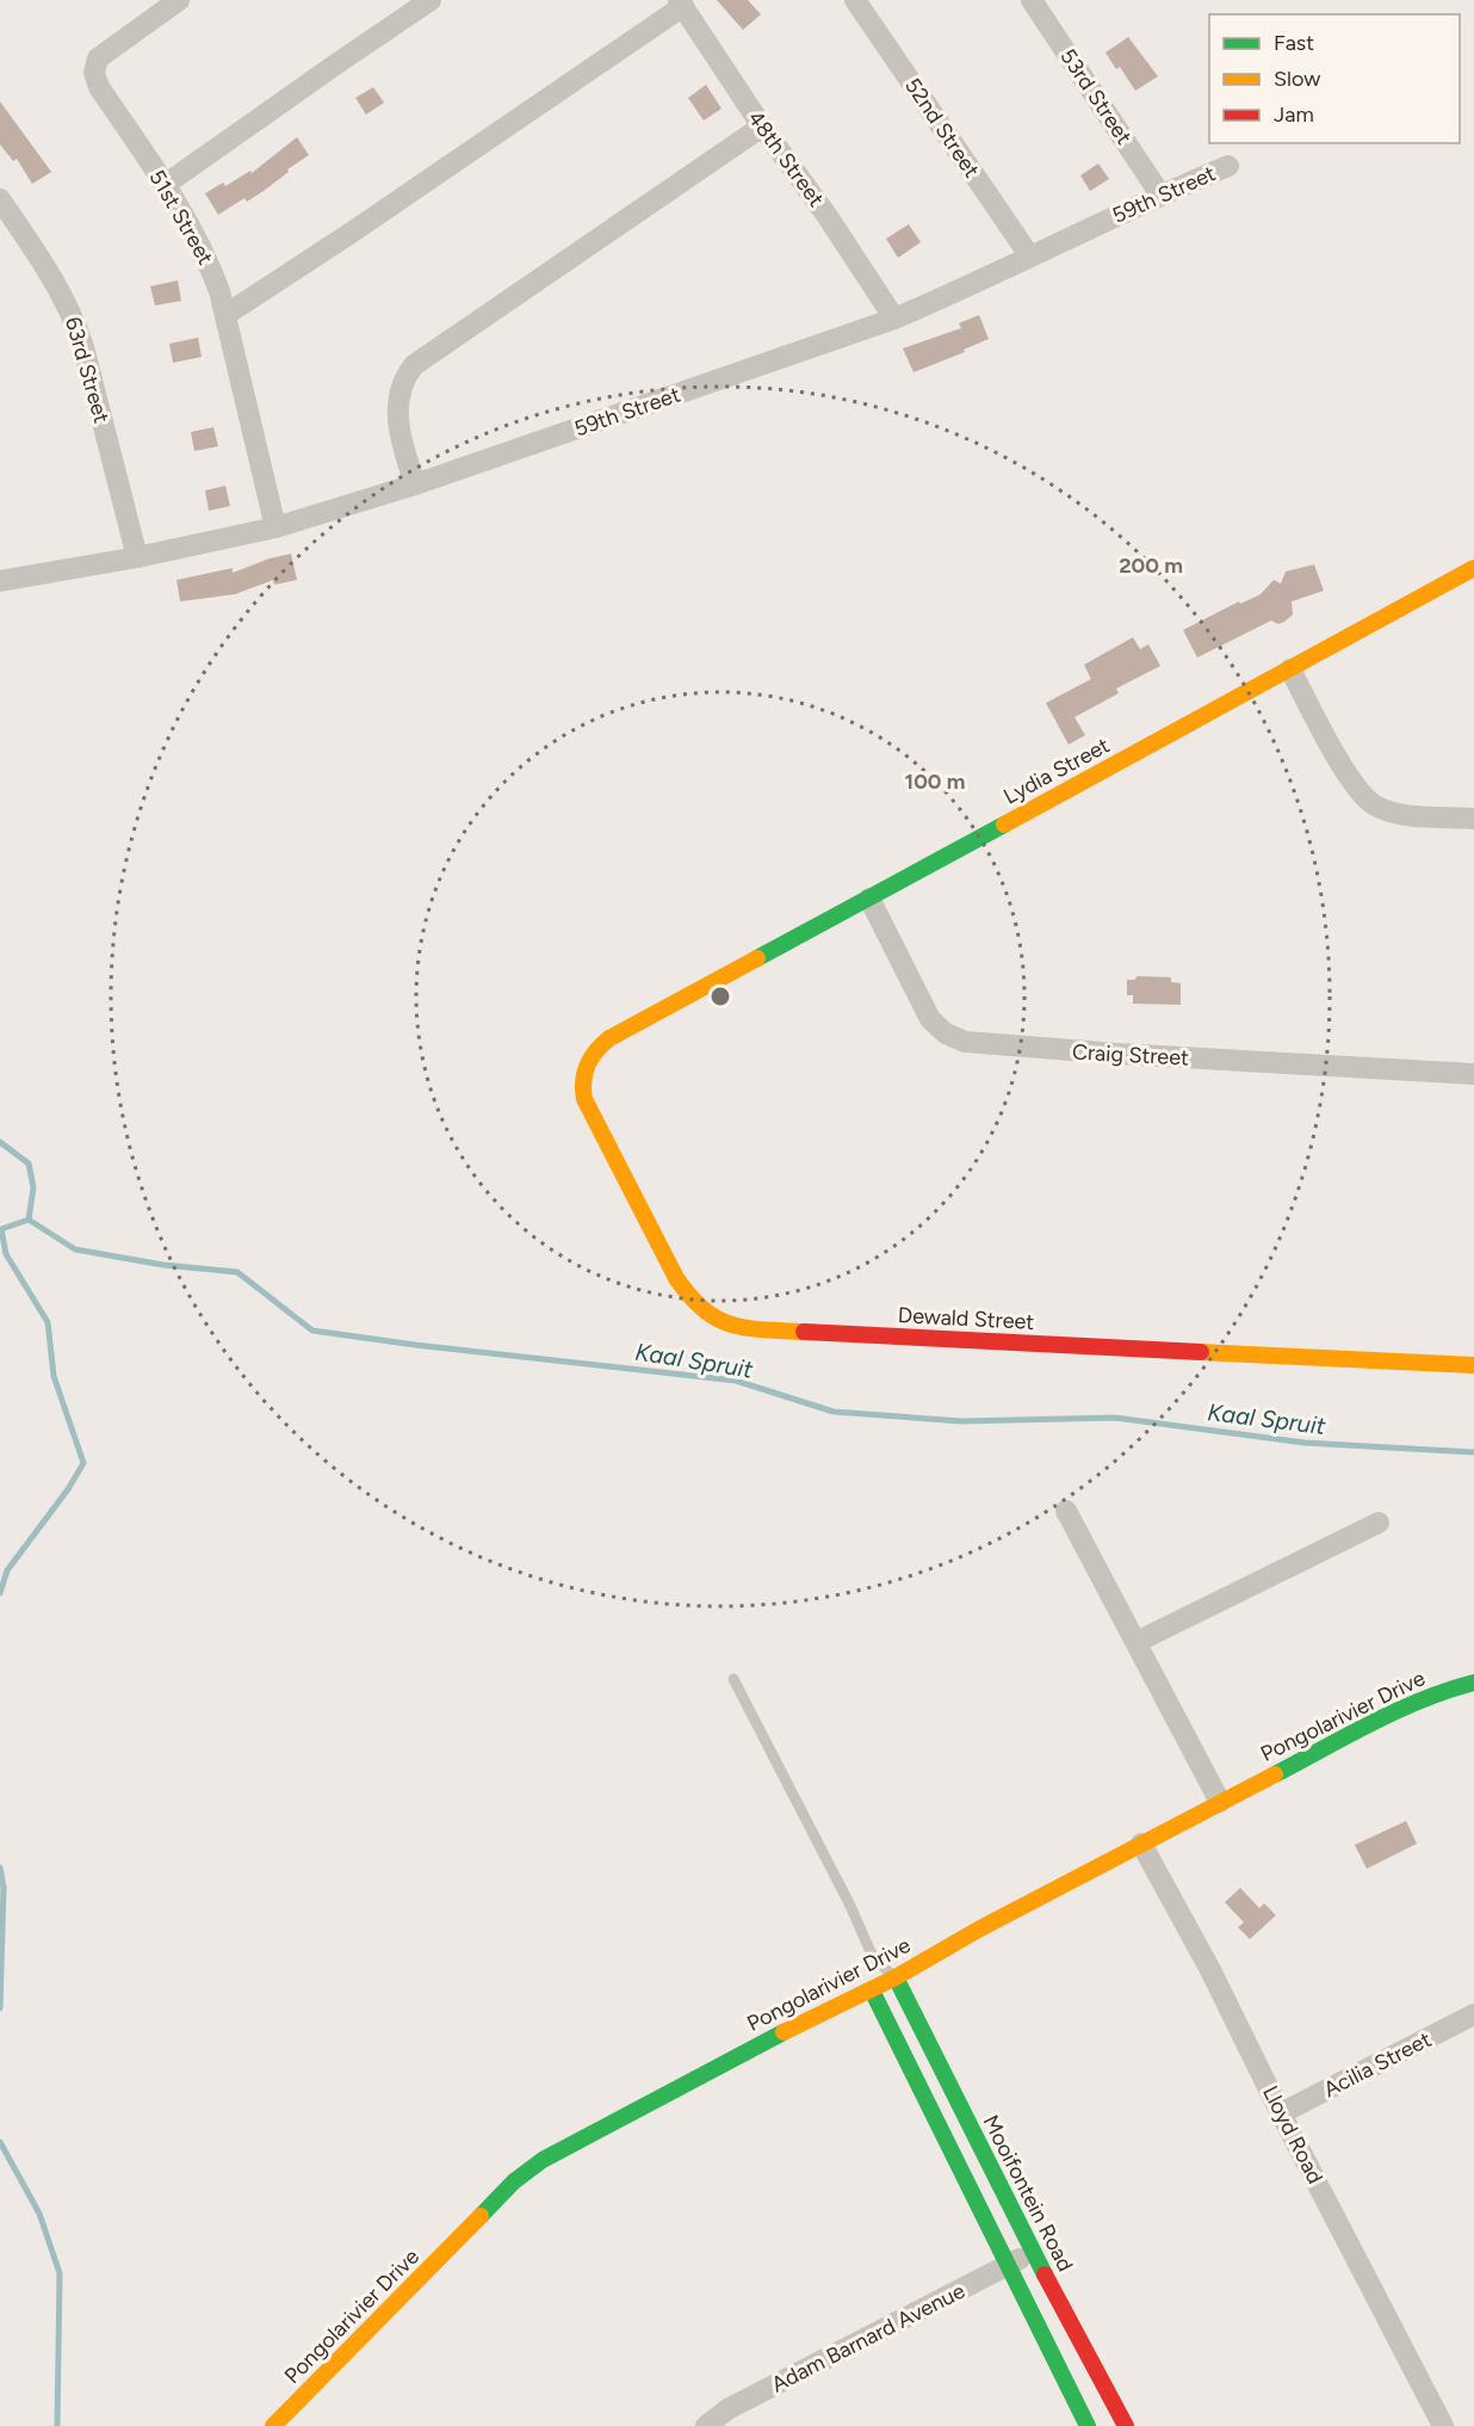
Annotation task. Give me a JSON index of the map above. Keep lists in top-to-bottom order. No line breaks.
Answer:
{"streets":{"street":["53rd Street","52nd Street","48th Street","59th Street","51st Street","63rd Street","Lydia Street","Craig Street","Dewald Street","Pongolarivier Drive","Acilia Street","Lloyd Road","Mooifontein Road","Adam Barnard Avenue"]},"crossings":[["53rd Street","59th Street"],["52nd Street","59th Street"],["48th Street","59th Street"],["59th Street","51st Street"],["59th Street","63rd Street"],["Lydia Street","Craig Street"],["Lydia Street","Dewald Street"],["Pongolarivier Drive","Lloyd Road"],["Pongolarivier Drive","Mooifontein Road"],["Acilia Street","Lloyd Road"],["Mooifontein Road","Adam Barnard Avenue"]],"water":["Kaal Spruit"],"legend":["Fast","Slow","Jam"],"rings":["200 m","100 m"]}
